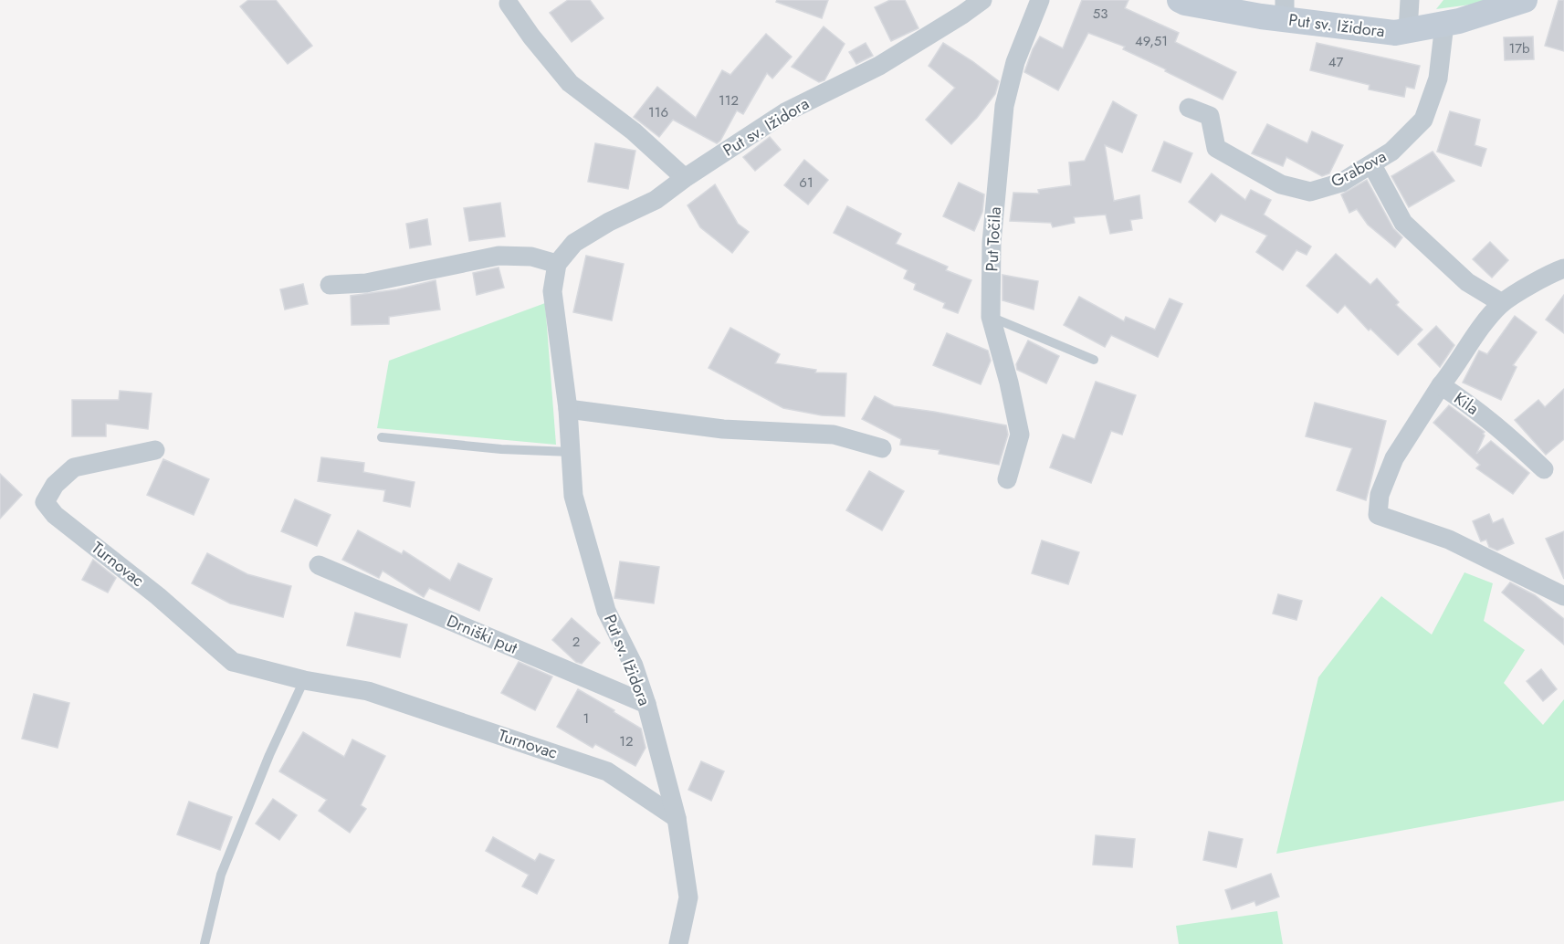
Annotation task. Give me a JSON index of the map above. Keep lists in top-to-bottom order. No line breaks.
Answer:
{"streets":{"street":["Put sv. Ižidora","Grabova","Put Točila","Kila","Turnovac","Drniški put"]},"crossings":[["Put sv. Ižidora","Grabova"],["Put sv. Ižidora","Turnovac"],["Put sv. Ižidora","Drniški put"]],"house_numbers":["53","49,51","17b","47","112","116","61","2","1","12"]}
